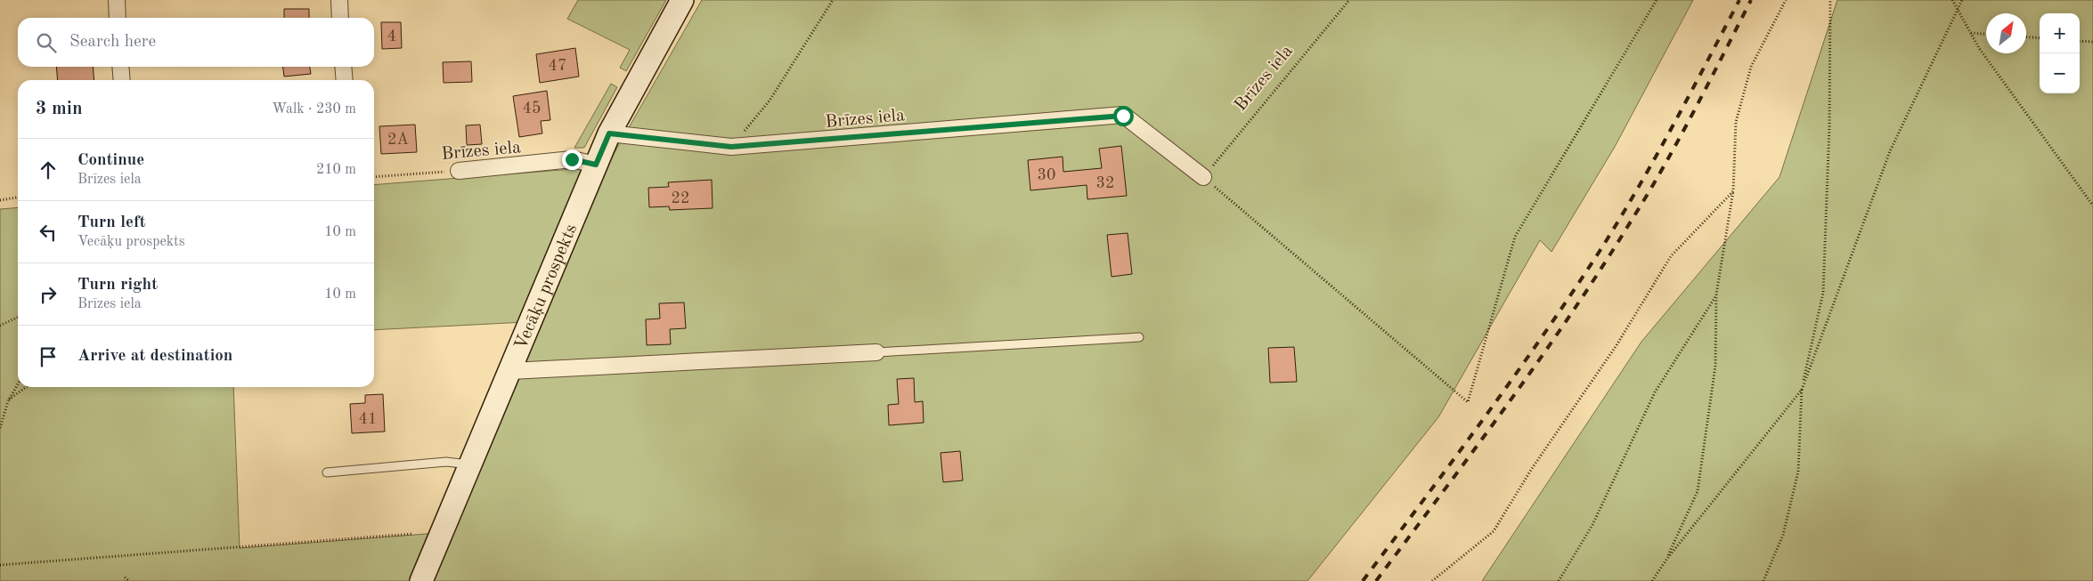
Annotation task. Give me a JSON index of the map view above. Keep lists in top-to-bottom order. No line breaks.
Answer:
{"streets":{"main road":["Vecāķu prospekts"],"street":["Brīzes iela"]},"crossings":[["Brīzes iela","Vecāķu prospekts"]],"house_numbers":["4","47","45","2A","30","32","22","41"],"north":"top right","page":{"map_buttons":["+","−"],"search":"Search here","heading":["3 min","Walk · 230 m"],"list":[["Continue","Brīzes iela","210 m"],["Turn left","Vecāķu prospekts","10 m"],["Turn right","Brīzes iela","10 m"],"Arrive at destination"]}}
